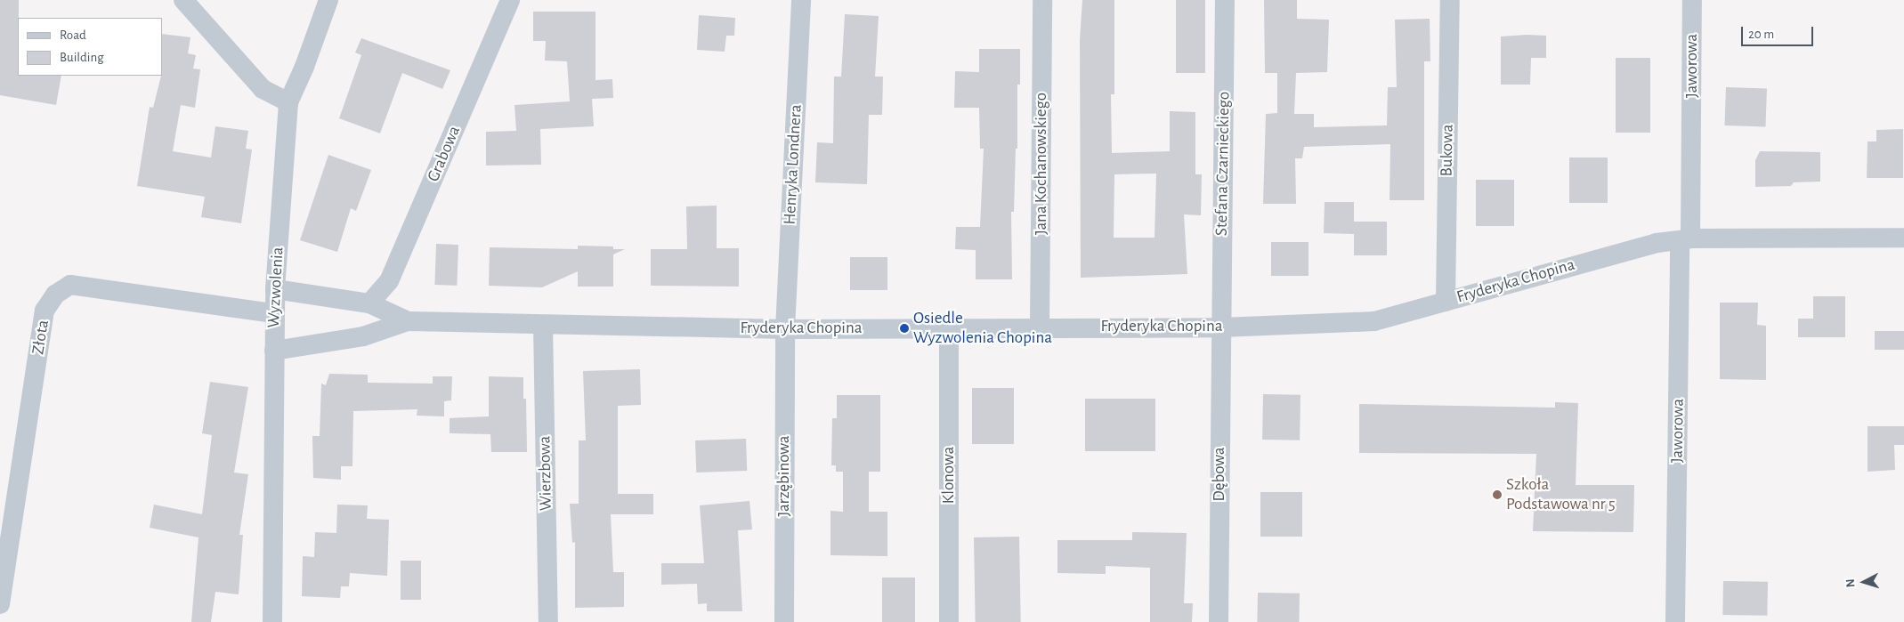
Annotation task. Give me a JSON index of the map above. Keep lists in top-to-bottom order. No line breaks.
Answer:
{"streets":{"street":["Jaworowa","Bukowa","Grabowa","Jana Kochanowskiego","Stefana Czarnieckiego","Henryka Londnera","Fryderyka Chopina","Wyzwolenia","Złota","Wierzbowa","Dębowa","Klonowa","Jarzębinowa"]},"crossings":[["Jaworowa","Fryderyka Chopina"],["Bukowa","Fryderyka Chopina"],["Grabowa","Fryderyka Chopina"],["Jana Kochanowskiego","Fryderyka Chopina"],["Stefana Czarnieckiego","Fryderyka Chopina"],["Stefana Czarnieckiego","Dębowa"],["Henryka Londnera","Fryderyka Chopina"],["Henryka Londnera","Jarzębinowa"],["Fryderyka Chopina","Wyzwolenia"],["Fryderyka Chopina","Wierzbowa"],["Fryderyka Chopina","Dębowa"],["Fryderyka Chopina","Klonowa"],["Fryderyka Chopina","Jarzębinowa"],["Wyzwolenia","Złota"]],"places":["Osiedle Wyzwolenia Chopina","Szkoła Podstawowa nr 5"],"legend":["Road","Building"],"scale_bar":"20 m","north":"left"}
